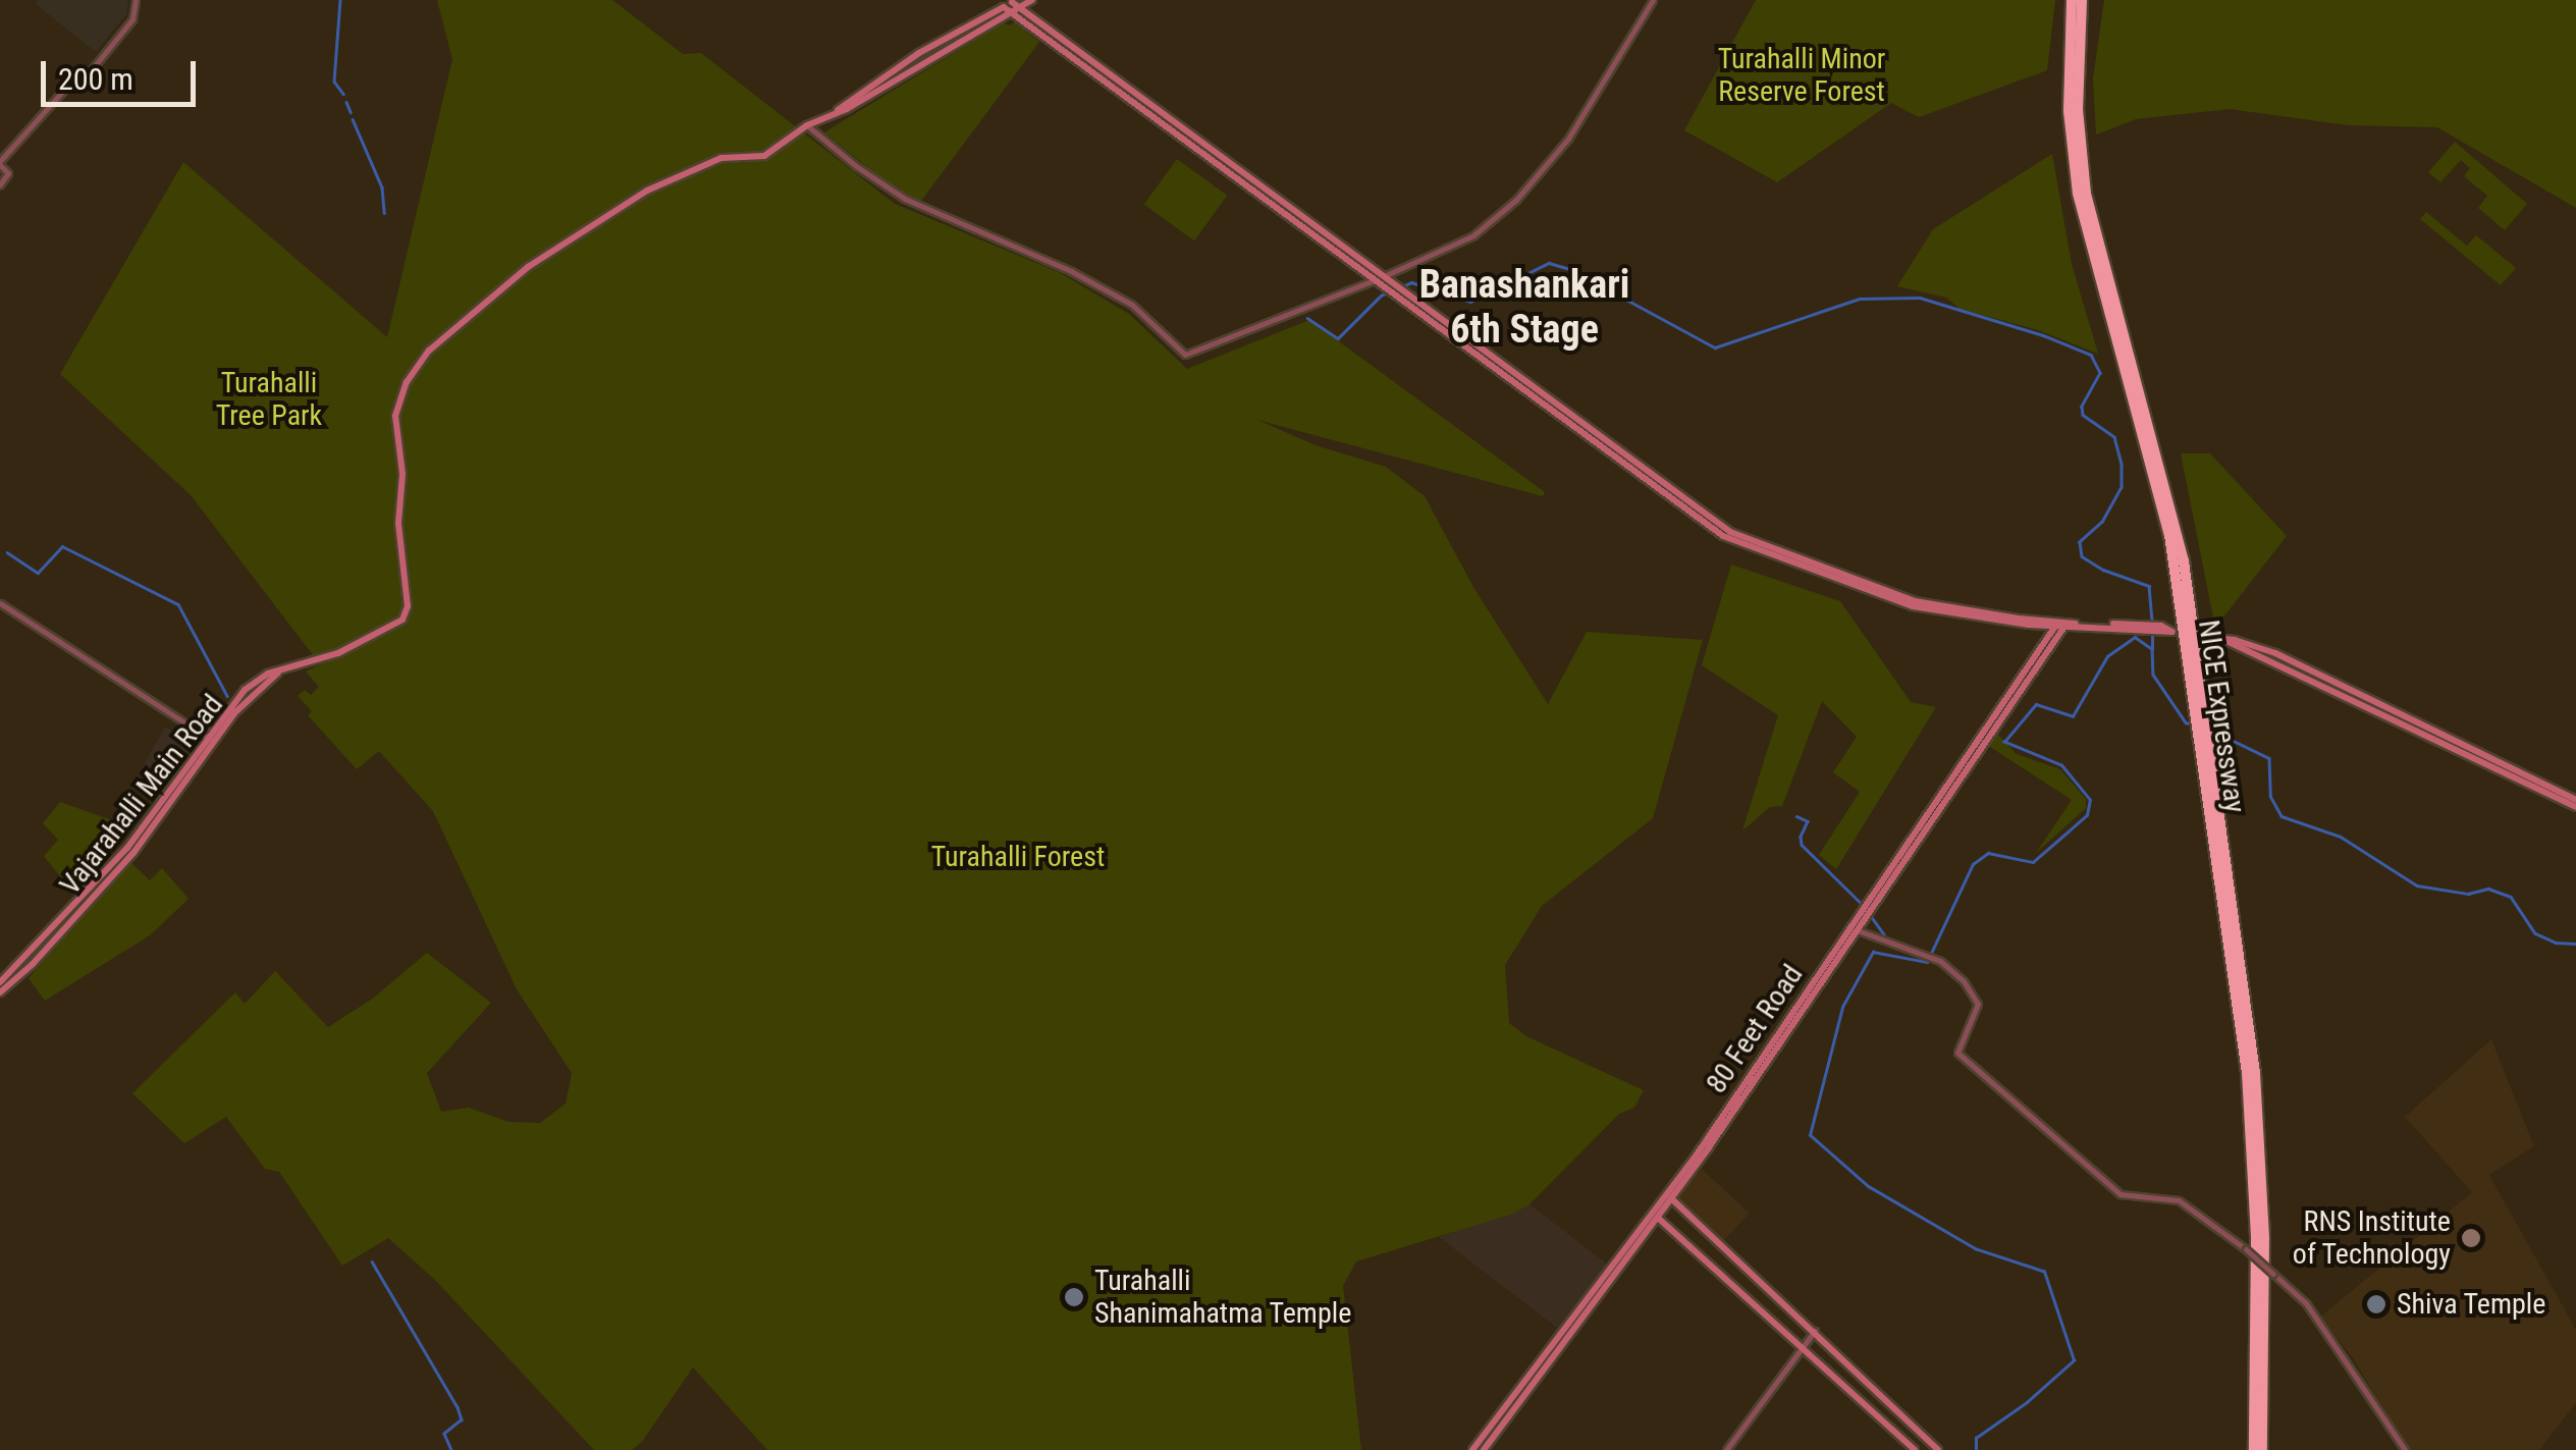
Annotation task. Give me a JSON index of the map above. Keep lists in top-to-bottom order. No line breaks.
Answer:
{"streets":{"highway":["NICE Expressway"],"main road":["Vajarahalli Main Road","80 Feet Road"]},"districts":["Banashankari 6th Stage"],"parks":["Turahalli Minor Reserve Forest","Turahalli Tree Park","Turahalli Forest"],"places":["RNS Institute of Technology","Turahalli Shanimahatma Temple","Shiva Temple"],"scale_bar":"200 m"}
